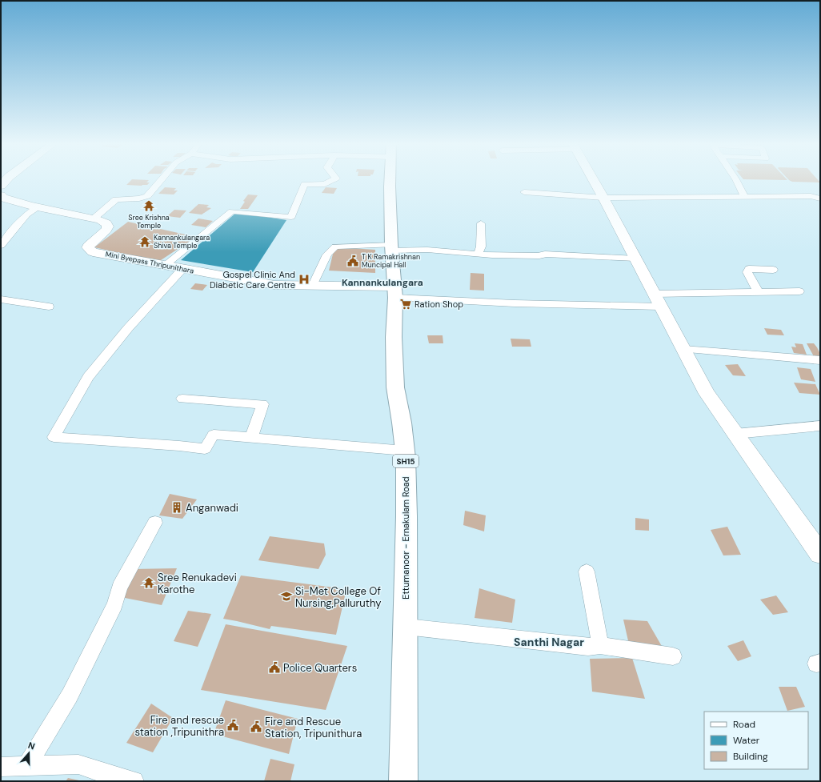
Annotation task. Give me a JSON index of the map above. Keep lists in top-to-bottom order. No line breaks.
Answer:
{"streets":{"main road":["Mini Byepass Thripunithara","SH15","Ettumanoor - Ernakulam Road"]},"crossings":[["Mini Byepass Thripunithara","Ettumanoor - Ernakulam Road"]],"districts":["Kannankulangara","Santhi Nagar"],"places":{"temple":["Sree Krishna Temple","Kannankulangara Shiva Temple","Sree Renukadevi Karothe"],"public building":["T K Ramakrishnan Muncipal Hall","Police Quarters","Fire and rescue station ,Tripunithra","Fire and Rescue Station, Tripunithura"],"hospital":["Gospel Clinic And Diabetic Care Centre"],"supermarket":["Ration Shop"],"building":["Anganwadi"],"school or university":["Si-Met College Of Nursing,Palluruthy"]},"legend":["Road","Water","Building"],"north":"top"}
